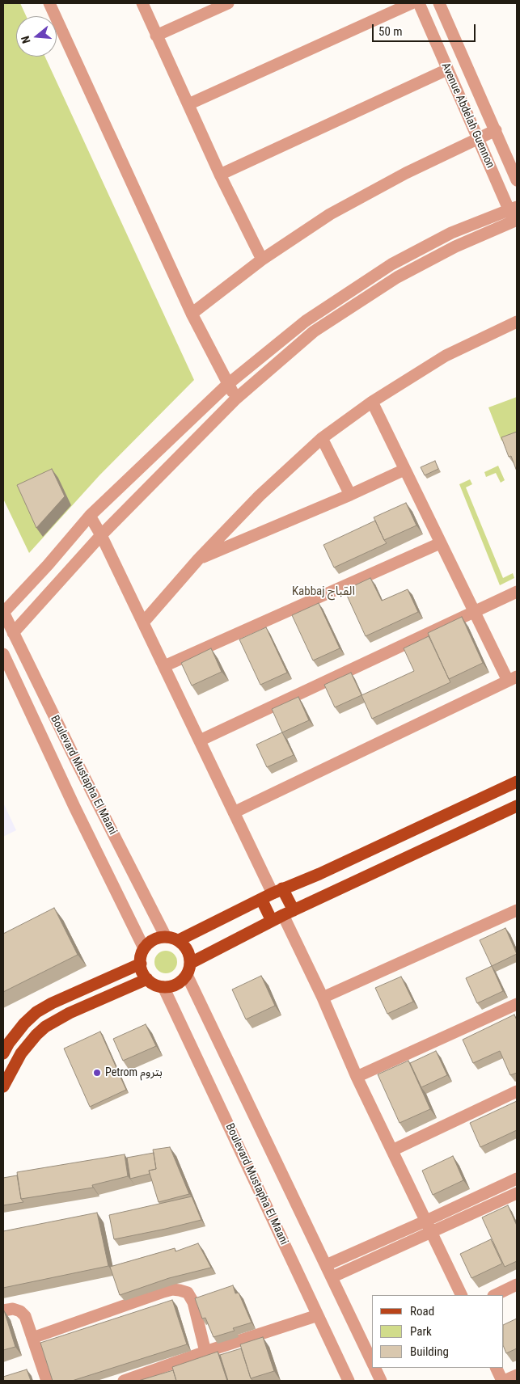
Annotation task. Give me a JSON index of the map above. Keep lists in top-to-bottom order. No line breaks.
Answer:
{"streets":{"street":["Avenue Abdelah Guennon","Boulevard Mustapha El Maani"]},"districts":["Kabbaj القباج"],"places":["Petrom بتروم"],"legend":["Road","Park","Building"],"scale_bar":"50 m","north":"left"}
